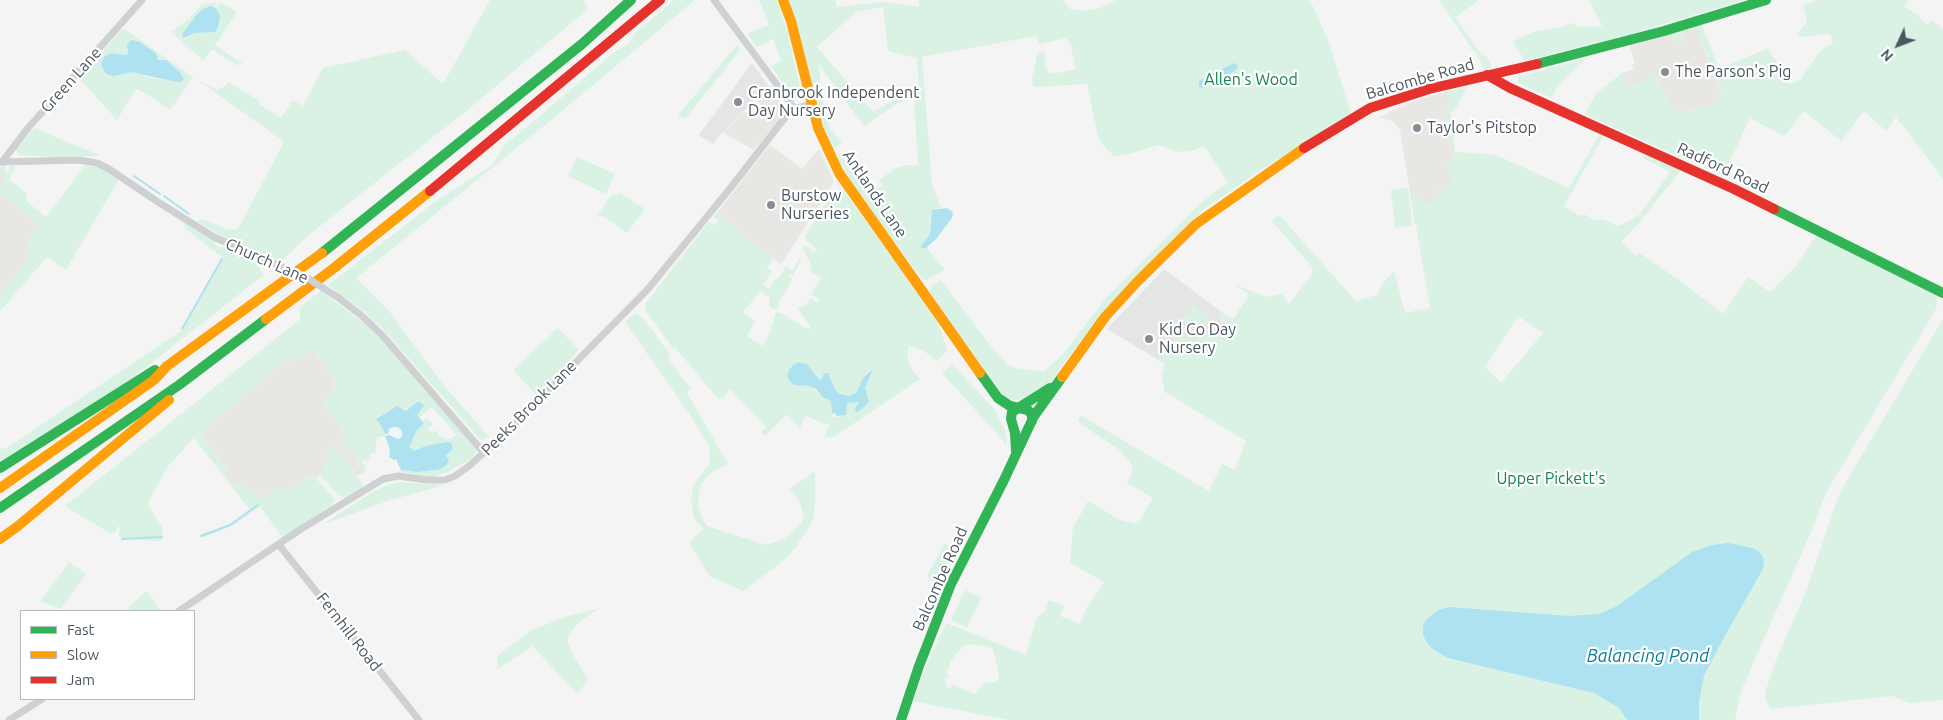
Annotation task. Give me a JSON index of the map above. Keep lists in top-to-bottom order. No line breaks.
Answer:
{"streets":{"main road":["Balcombe Road","Radford Road","Antlands Lane"],"street":["Green Lane","Church Lane","Peeks Brook Lane","Fernhill Road"]},"crossings":[["Balcombe Road","Radford Road"],["Balcombe Road","Antlands Lane"],["Green Lane","Church Lane"],["Church Lane","Peeks Brook Lane"],["Peeks Brook Lane","Fernhill Road"]],"water":["Balancing Pond"],"parks":["Allen's Wood","Upper Pickett's"],"places":["The Parson's Pig","Cranbrook Independent Day Nursery","Taylor's Pitstop","Burstow Nurseries","Kid Co Day Nursery"],"legend":["Fast","Slow","Jam"],"north":"bottom left"}
